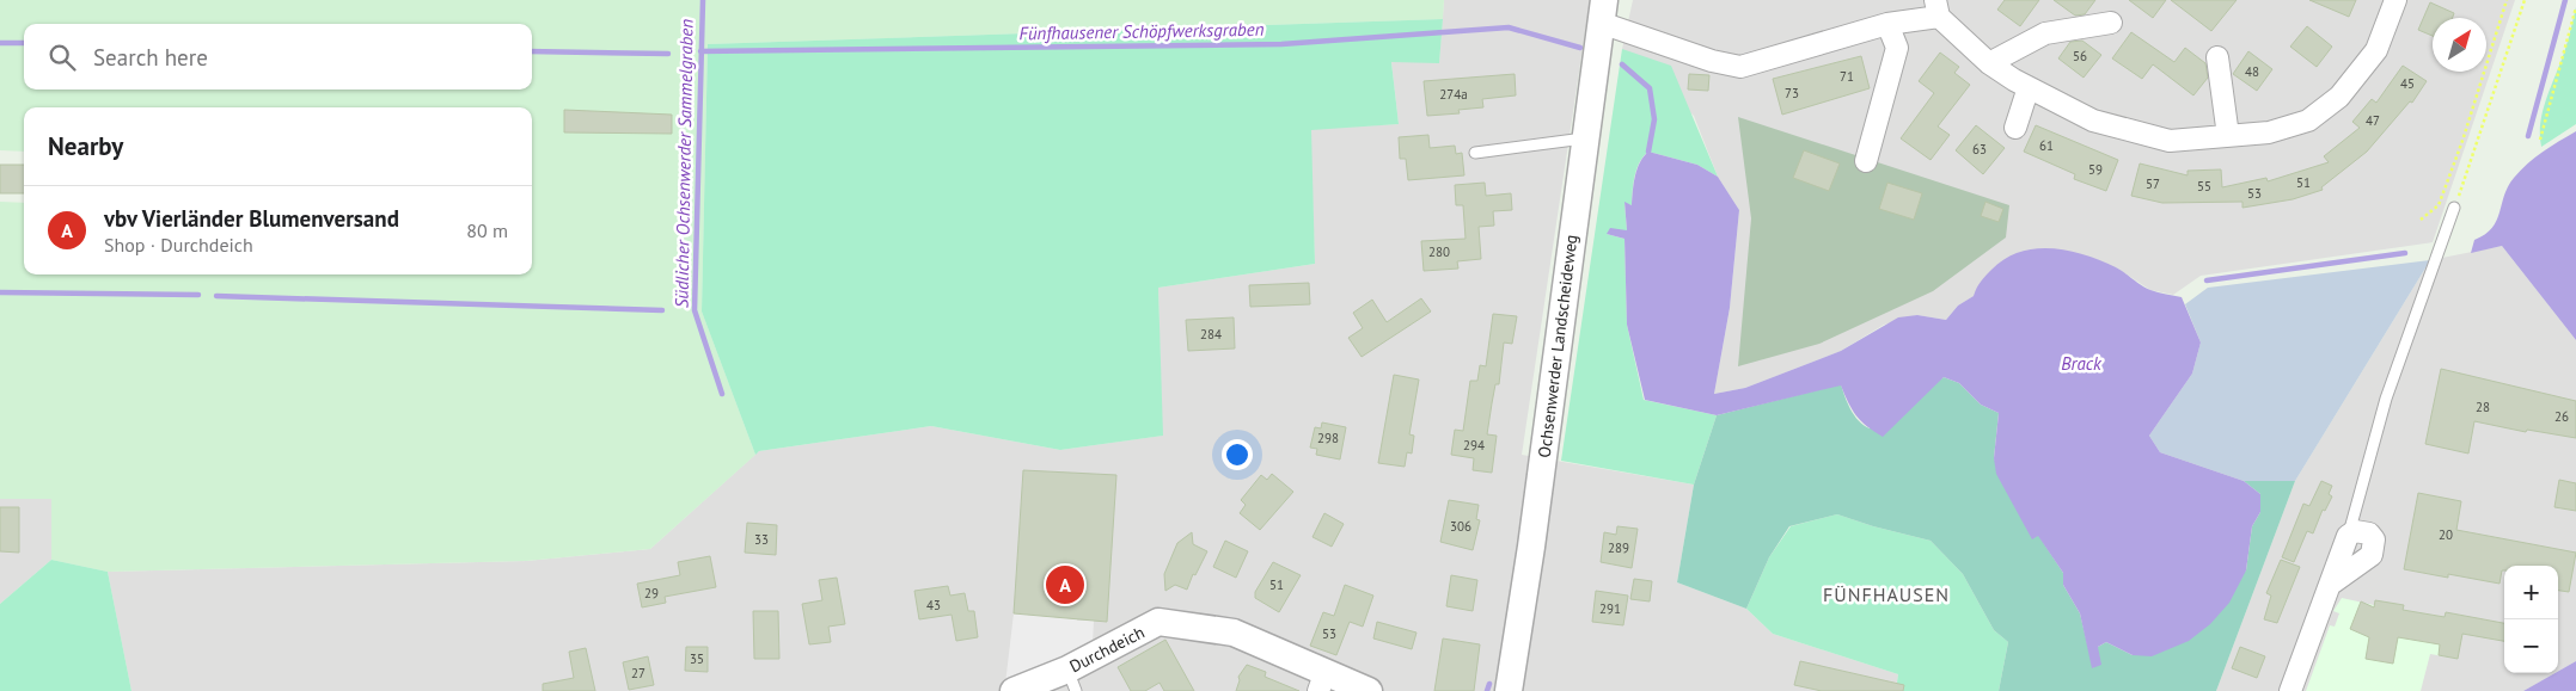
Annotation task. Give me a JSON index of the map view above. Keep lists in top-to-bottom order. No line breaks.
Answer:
{"streets":{"street":["Ochsenwerder Landscheideweg","Durchdeich"]},"districts":["FÜNFHAUSEN"],"water":["Fünfhausener Schöpfwerksgraben","Südlicher Ochsenwerder Sammelgraben","Brack"],"house_numbers":["56","48","71","45","73","274a","47","61","63","59","51","57","55","53","280","284","28","26","298","294","306","20","33","289","51","29","43","291","53","35","27"],"north":"top right","page":{"search":"Search here","heading":"Nearby","list":[{"mark":"A","name":"vbv Vierländer Blumenversand","note":"Shop · Durchdeich","value":"80 m"}],"pins":"A","map_buttons":["+","−"]}}
